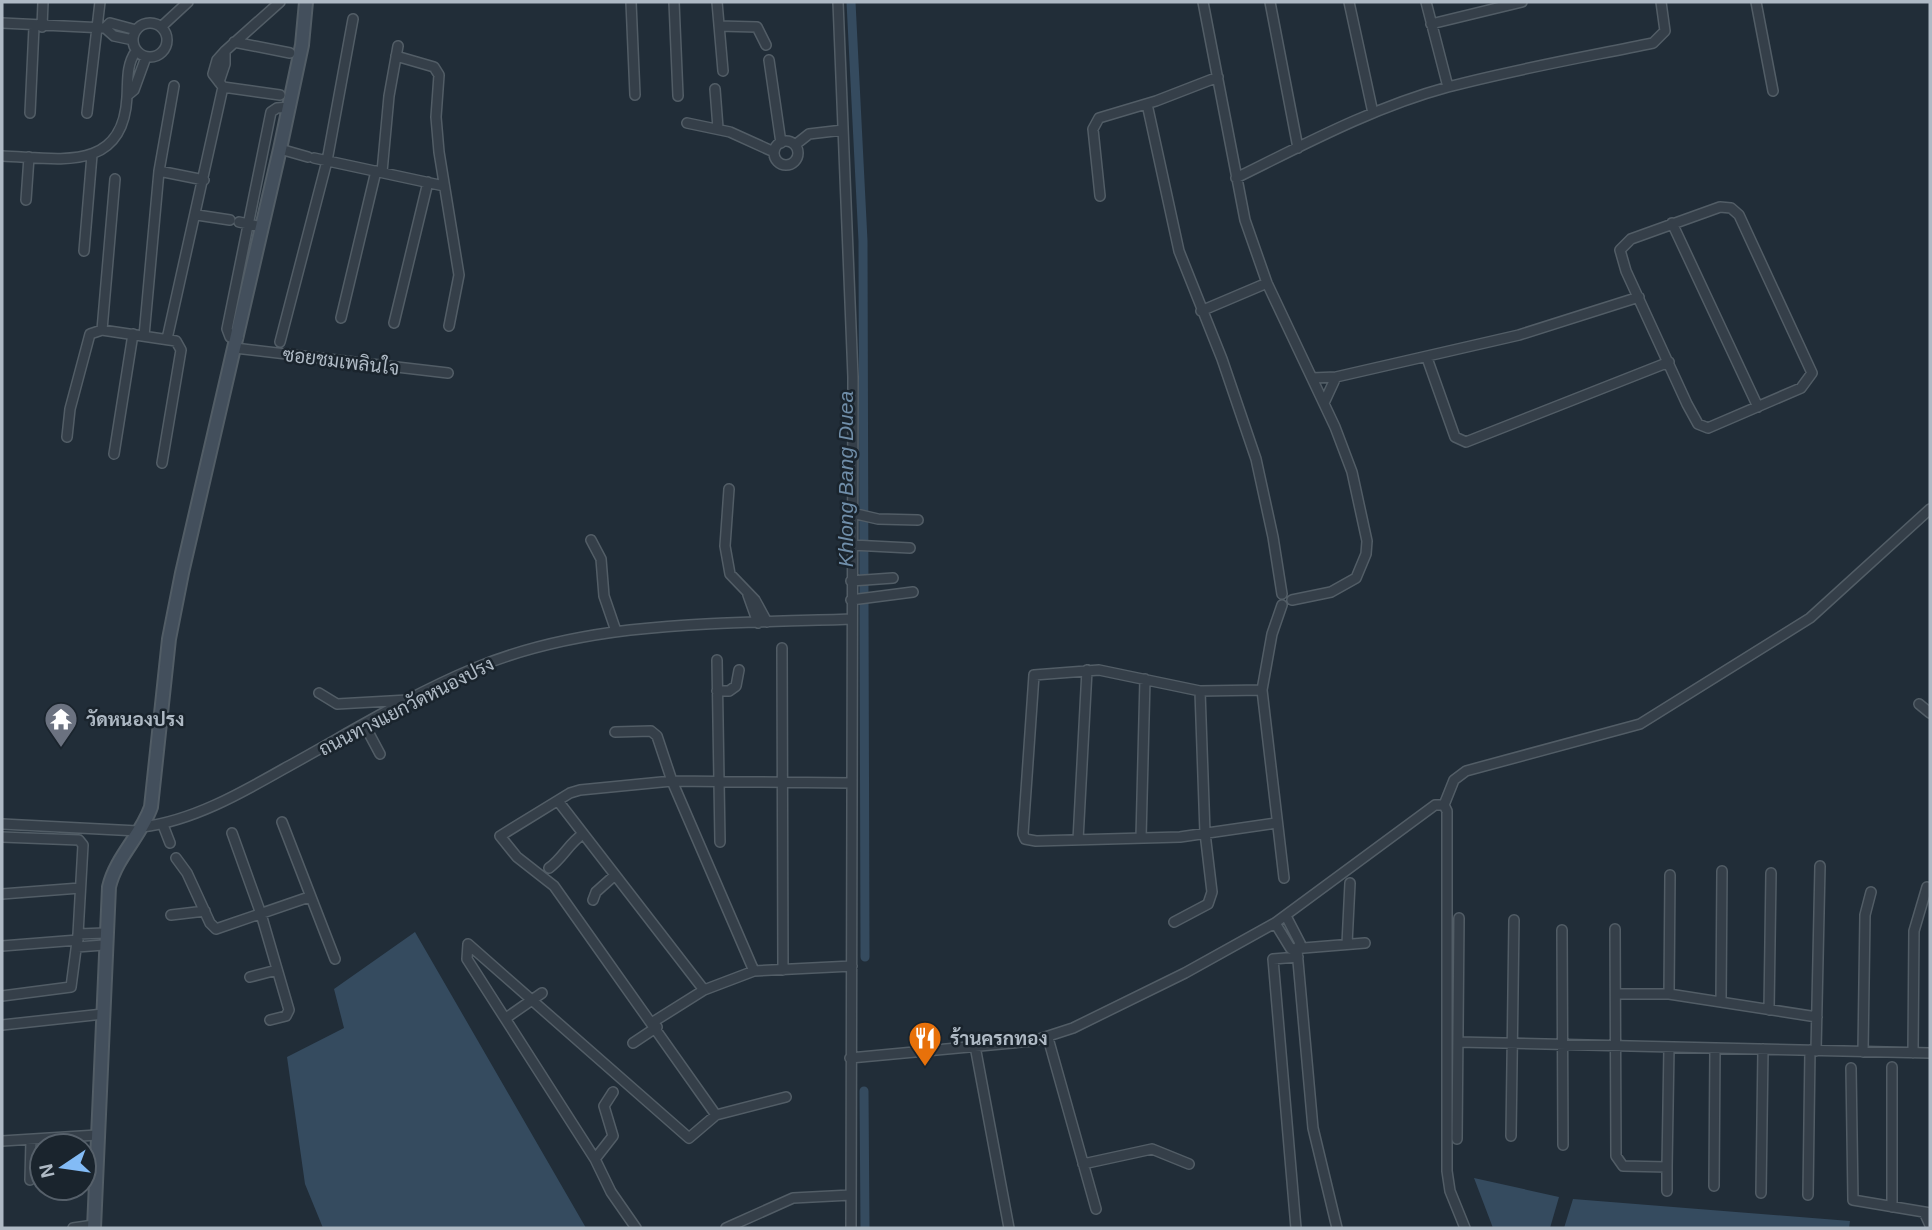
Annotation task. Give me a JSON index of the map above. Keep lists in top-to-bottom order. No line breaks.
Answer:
{"streets":{"street":["ซอยชมเพลินใจ","ถนนทางแยกวัดหนองปรง"]},"water":["Khlong Bang Duea"],"places":{"temple":["วัดหนองปรง"],"restaurant":["ร้านครกทอง"]},"north":"left"}
